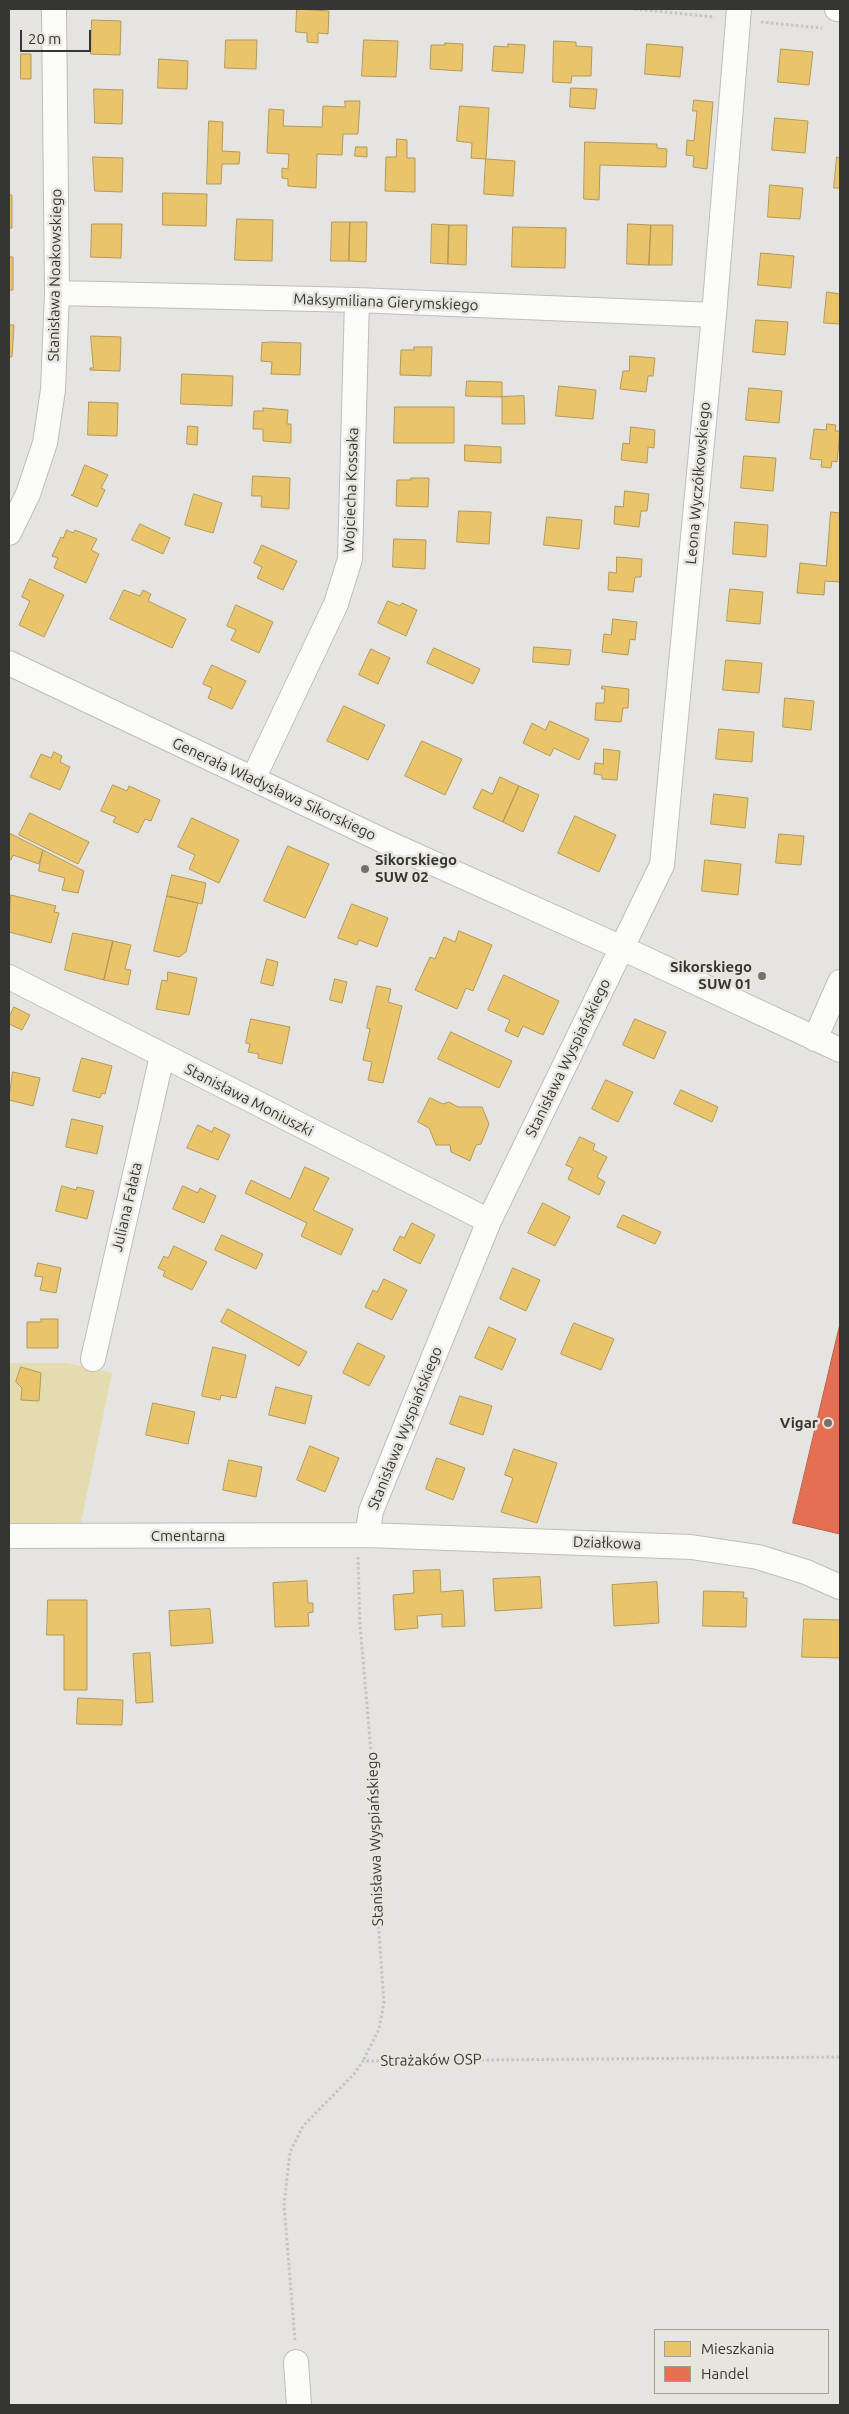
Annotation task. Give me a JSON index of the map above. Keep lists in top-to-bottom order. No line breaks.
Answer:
{"streets":{"street":["Stanisława Noakowskiego","Maksymiliana Gierymskiego","Leona Wyczółkowskiego","Wojciecha Kossaka","Generała Władysława Sikorskiego","Stanisława Wyspiańskiego","Stanisława Moniuszki","Juliana Fałata","Cmentarna","Działkowa"],"path":["Strażaków OSP"]},"crossings":[["Stanisława Noakowskiego","Maksymiliana Gierymskiego"],["Maksymiliana Gierymskiego","Leona Wyczółkowskiego"],["Maksymiliana Gierymskiego","Wojciecha Kossaka"],["Leona Wyczółkowskiego","Generała Władysława Sikorskiego"],["Leona Wyczółkowskiego","Stanisława Wyspiańskiego"],["Wojciecha Kossaka","Generała Władysława Sikorskiego"],["Generała Władysława Sikorskiego","Stanisława Wyspiańskiego"],["Stanisława Wyspiańskiego","Stanisława Moniuszki"],["Stanisława Wyspiańskiego","Cmentarna"],["Stanisława Wyspiańskiego","Działkowa"],["Stanisława Wyspiańskiego","Strażaków OSP"],["Stanisława Moniuszki","Juliana Fałata"],["Cmentarna","Działkowa"]],"places":["Sikorskiego SUW 02","Sikorskiego SUW 01","Vigar"],"legend":["Mieszkania","Handel"],"scale_bar":"20 m"}
